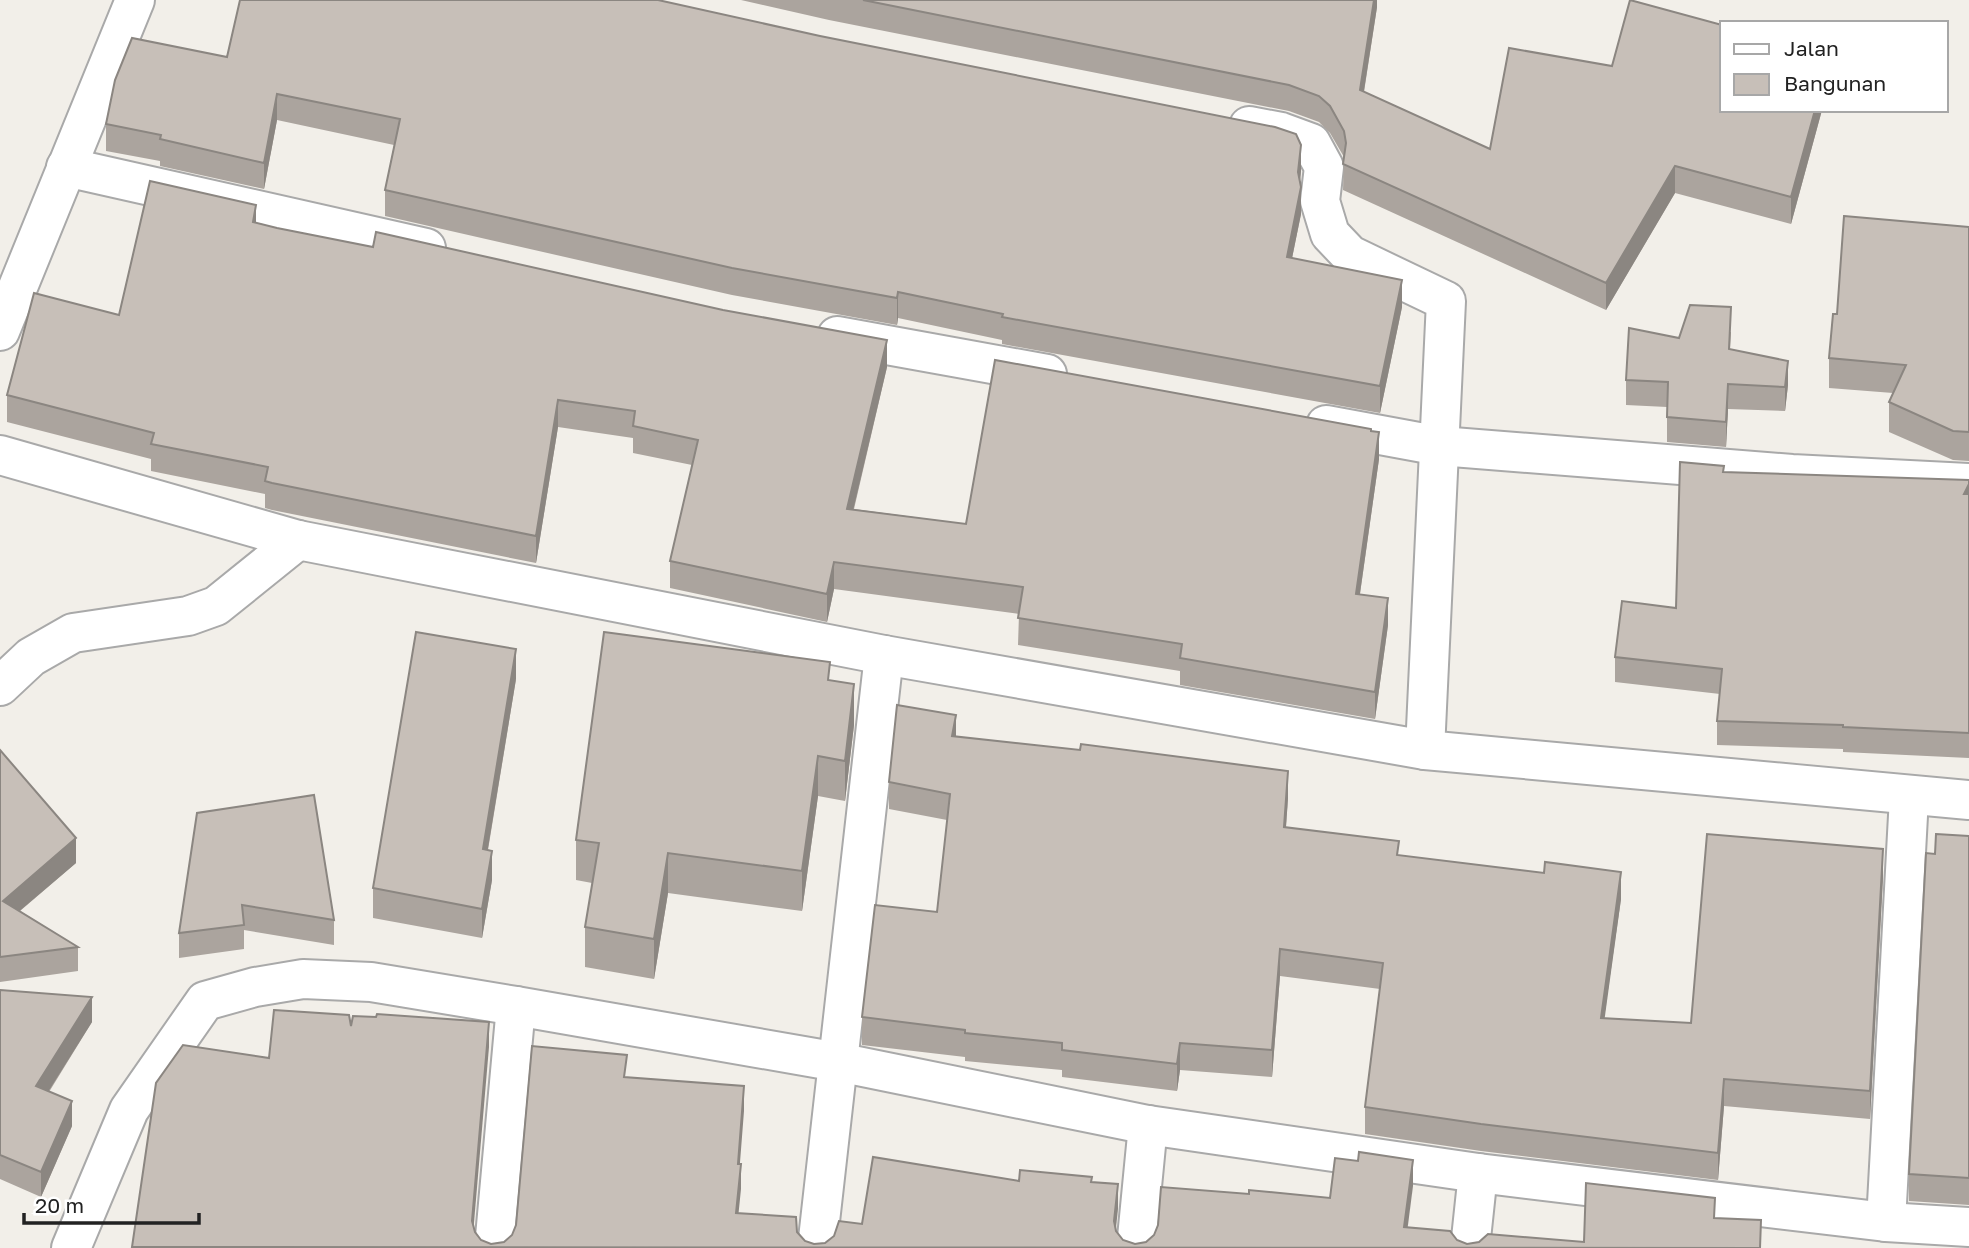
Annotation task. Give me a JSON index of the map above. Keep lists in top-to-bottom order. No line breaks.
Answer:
{"legend":["Jalan","Bangunan"],"scale_bar":"20 m"}
